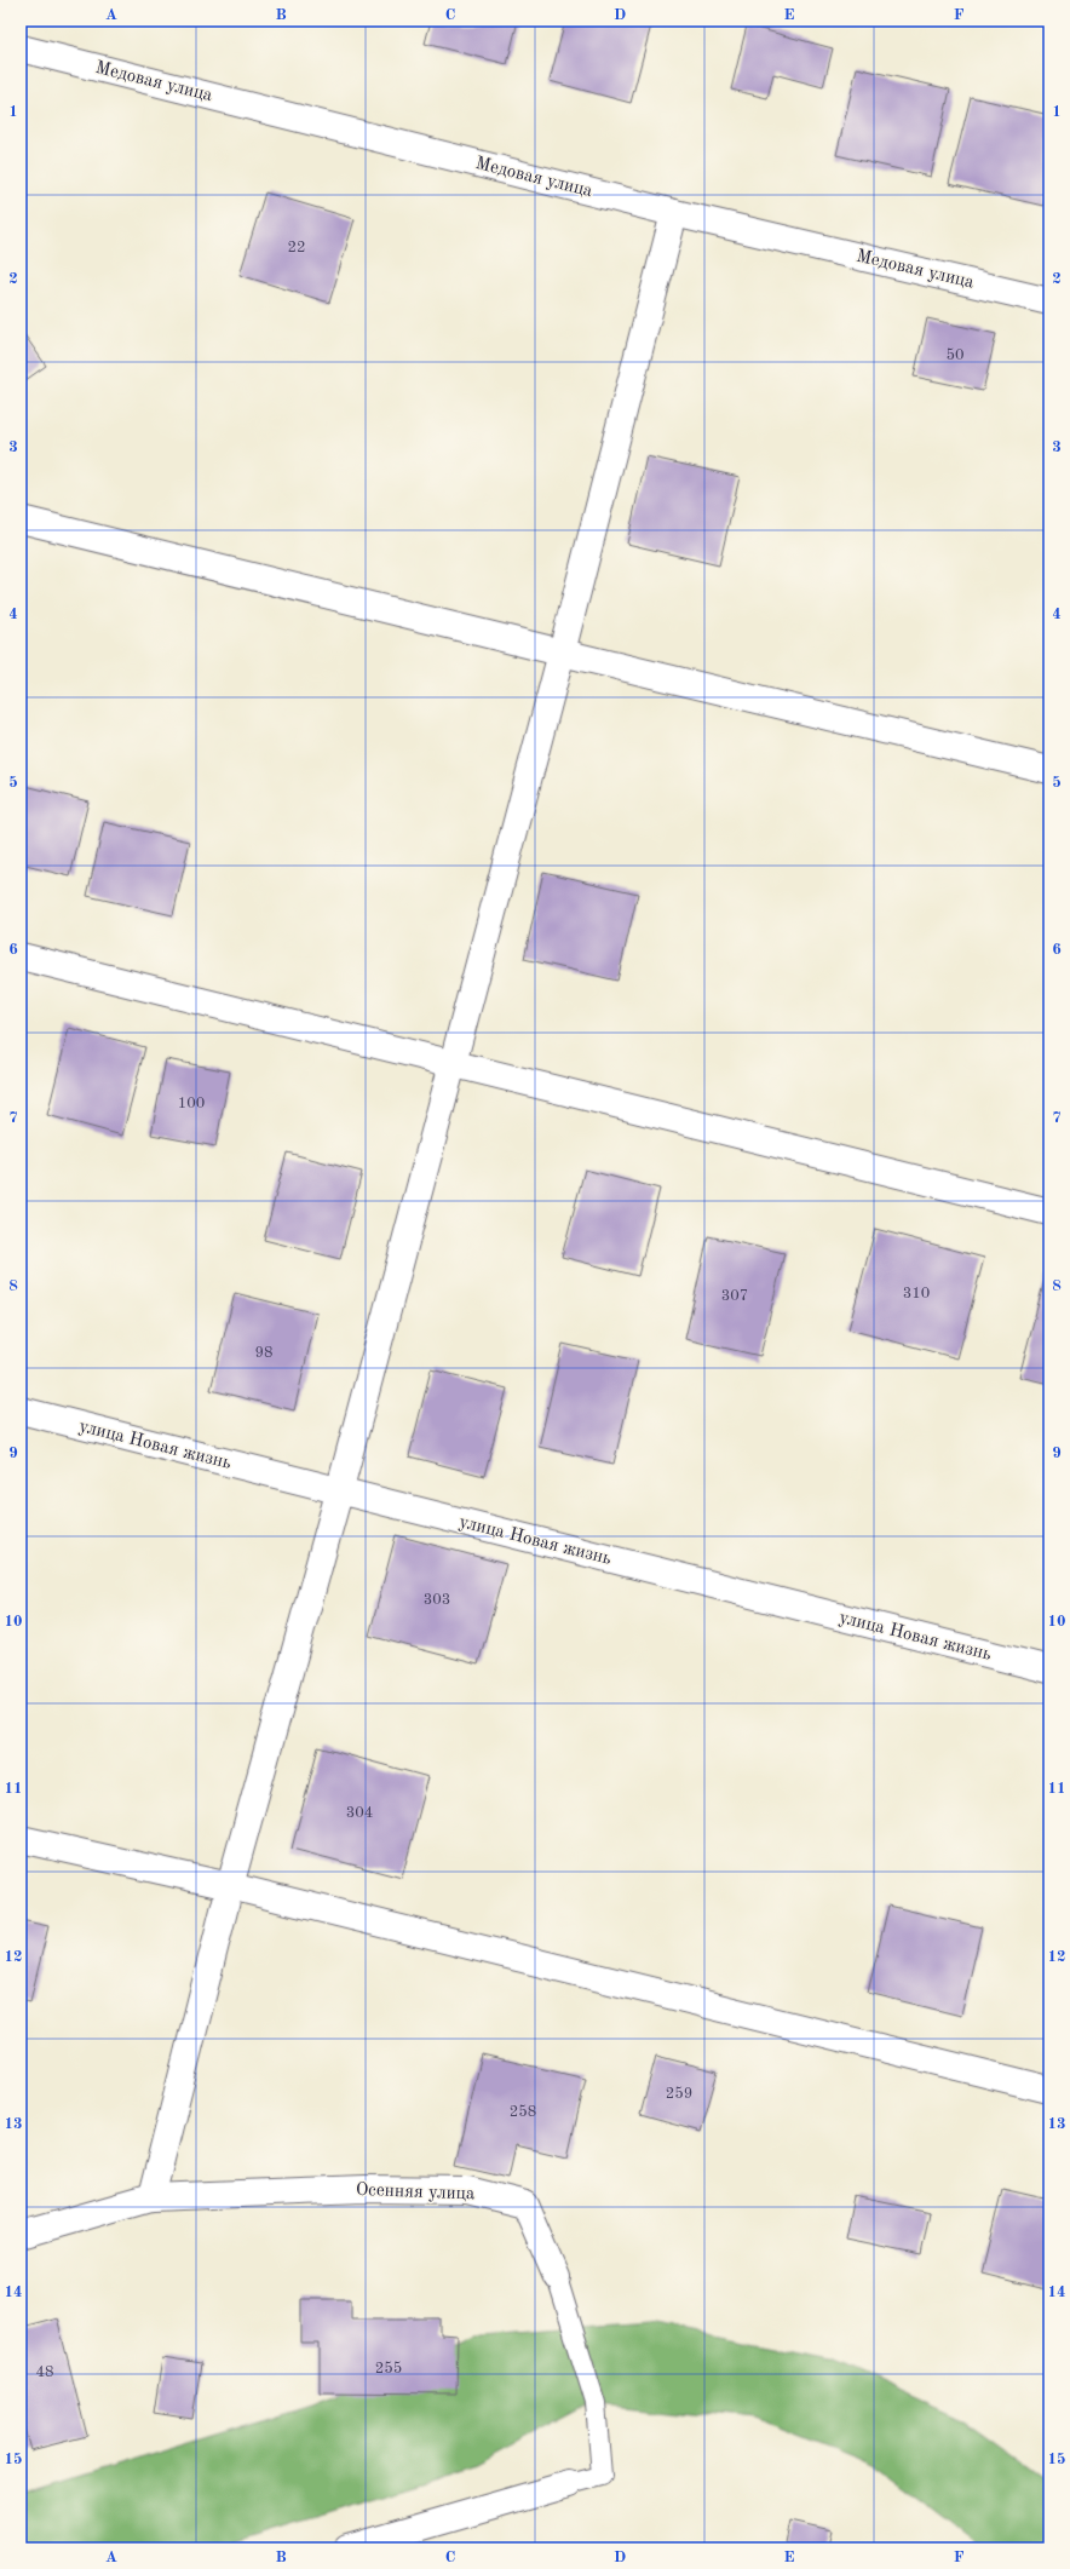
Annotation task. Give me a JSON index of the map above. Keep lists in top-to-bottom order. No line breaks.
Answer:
{"streets":{"street":["Медовая улица","улица Новая жизнь","Осенняя улица"]},"house_numbers":["22","50","100","310","307","98","303","304","259","258","255","48"],"grid":{"columns":["A","B","C","D","E","F"],"rows":["1","2","3","4","5","6","7","8","9","10","11","12","13","14","15"]}}
